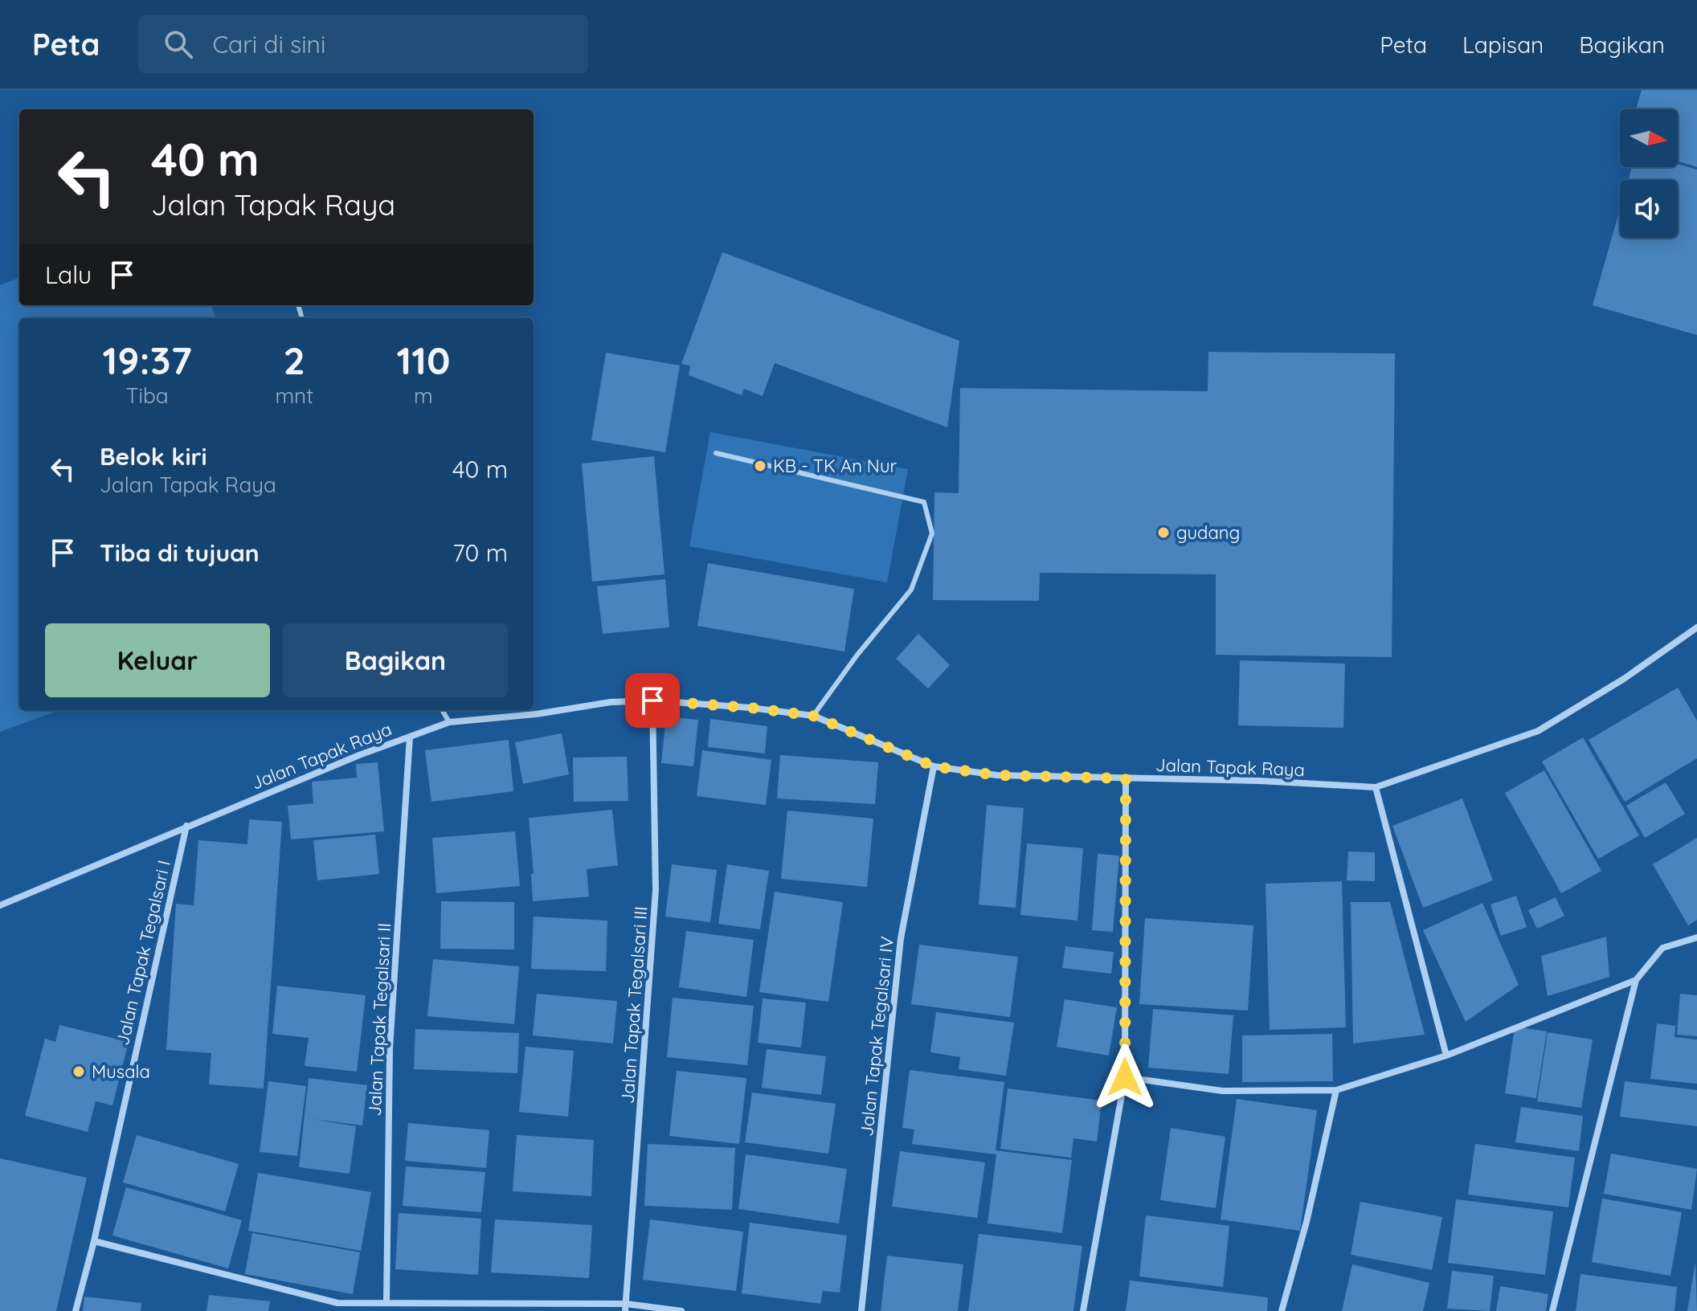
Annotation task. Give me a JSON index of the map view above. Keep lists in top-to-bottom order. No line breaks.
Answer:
{"streets":{"street":["Jalan Tapak Raya","Jalan Tapak Tegalsari I","Jalan Tapak Tegalsari III","Jalan Tapak Tegalsari II","Jalan Tapak Tegalsari IV"]},"crossings":[["Jalan Tapak Raya","Jalan Tapak Tegalsari I"],["Jalan Tapak Raya","Jalan Tapak Tegalsari III"],["Jalan Tapak Raya","Jalan Tapak Tegalsari II"],["Jalan Tapak Raya","Jalan Tapak Tegalsari IV"]],"places":["KB - TK An Nur","gudang","Musala"],"north":"right","page":{"header":"Peta","search":"Cari di sini","nav":["Peta","Lapisan","Bagikan"],"turn":["40 m","Jalan Tapak Raya"],"then":"Lalu","eta":["19:37","Tiba","2","mnt","110","m"],"list":[{"name":"Belok kiri","note":"Jalan Tapak Raya","value":"40 m"},{"name":"Tiba di tujuan","value":"70 m"}],"buttons":["Keluar","Bagikan"]}}
